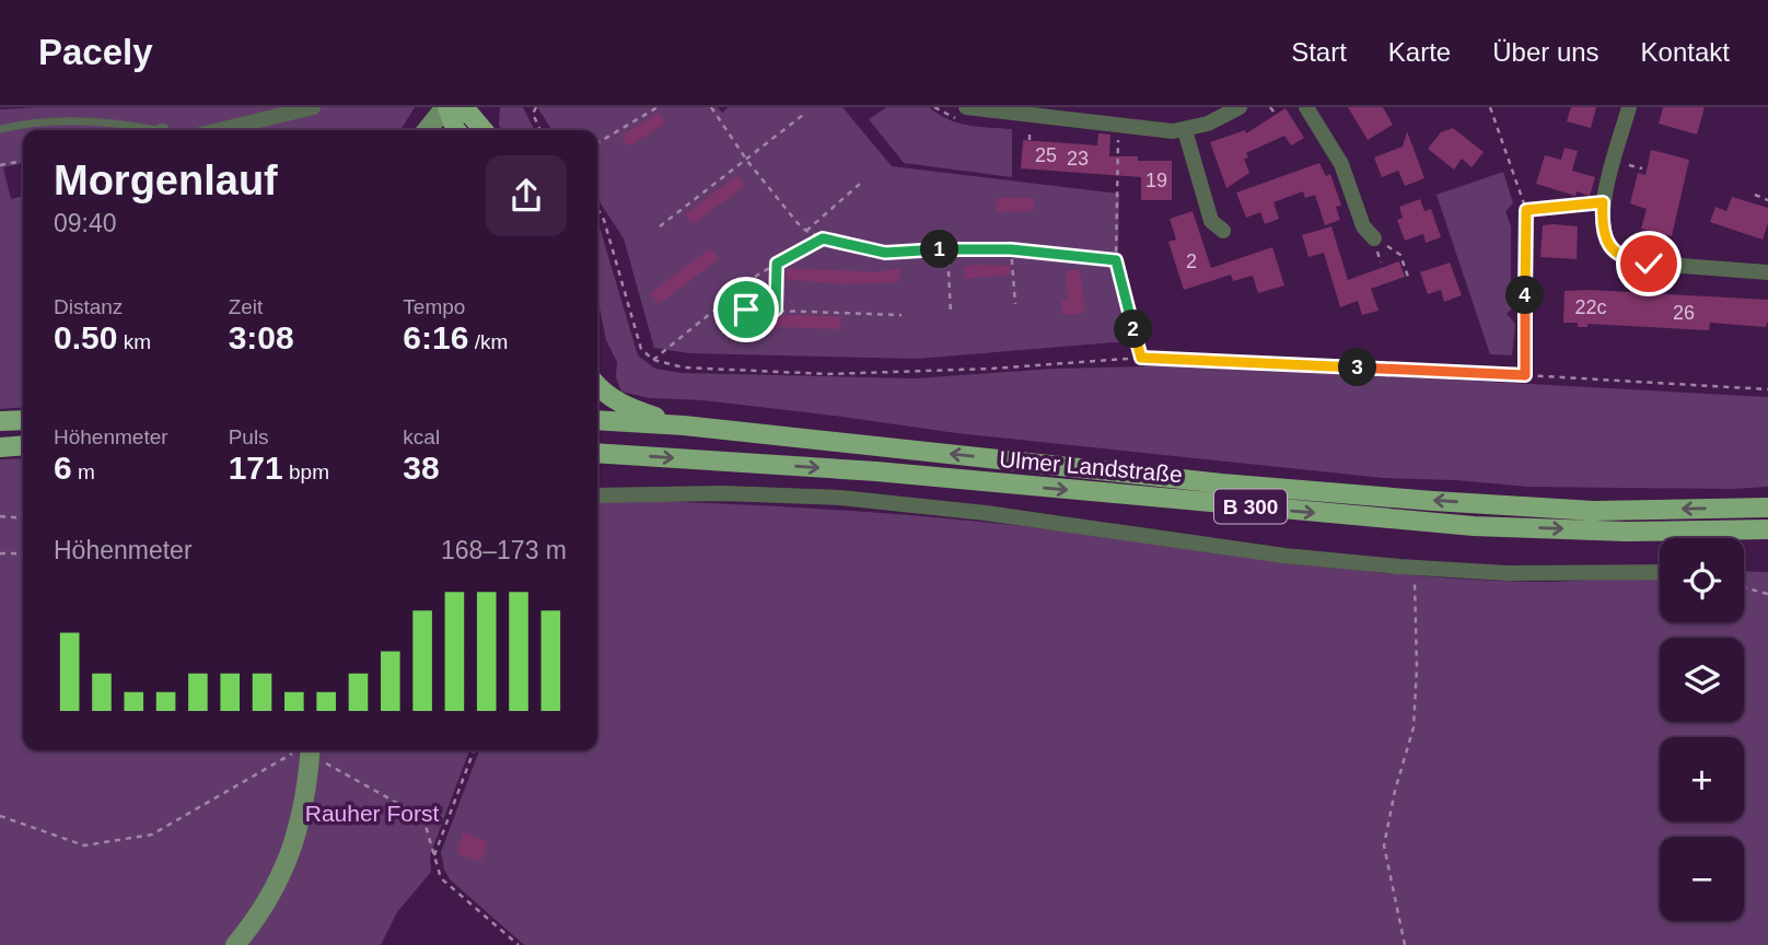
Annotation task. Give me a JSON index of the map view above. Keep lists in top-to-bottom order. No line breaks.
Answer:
{"streets":{"main road":["Ulmer Landstraße","B 300"]},"parks":["Rauher Forst"],"house_numbers":["25","23","19","2","22c","26"],"page":{"header":"Pacely","nav":["Start","Karte","Über uns","Kontakt"],"heading":["Morgenlauf","09:40"],"pins":["1","4","2","3"],"stats":[["Distanz","0.50 km"],["Zeit","3:08"],["Tempo","6:16 /km"],["Höhenmeter","6 m"],["Puls","171 bpm"],["kcal","38"]],"chart":["Höhenmeter","168–173 m"],"map_buttons":["+","−"]}}
